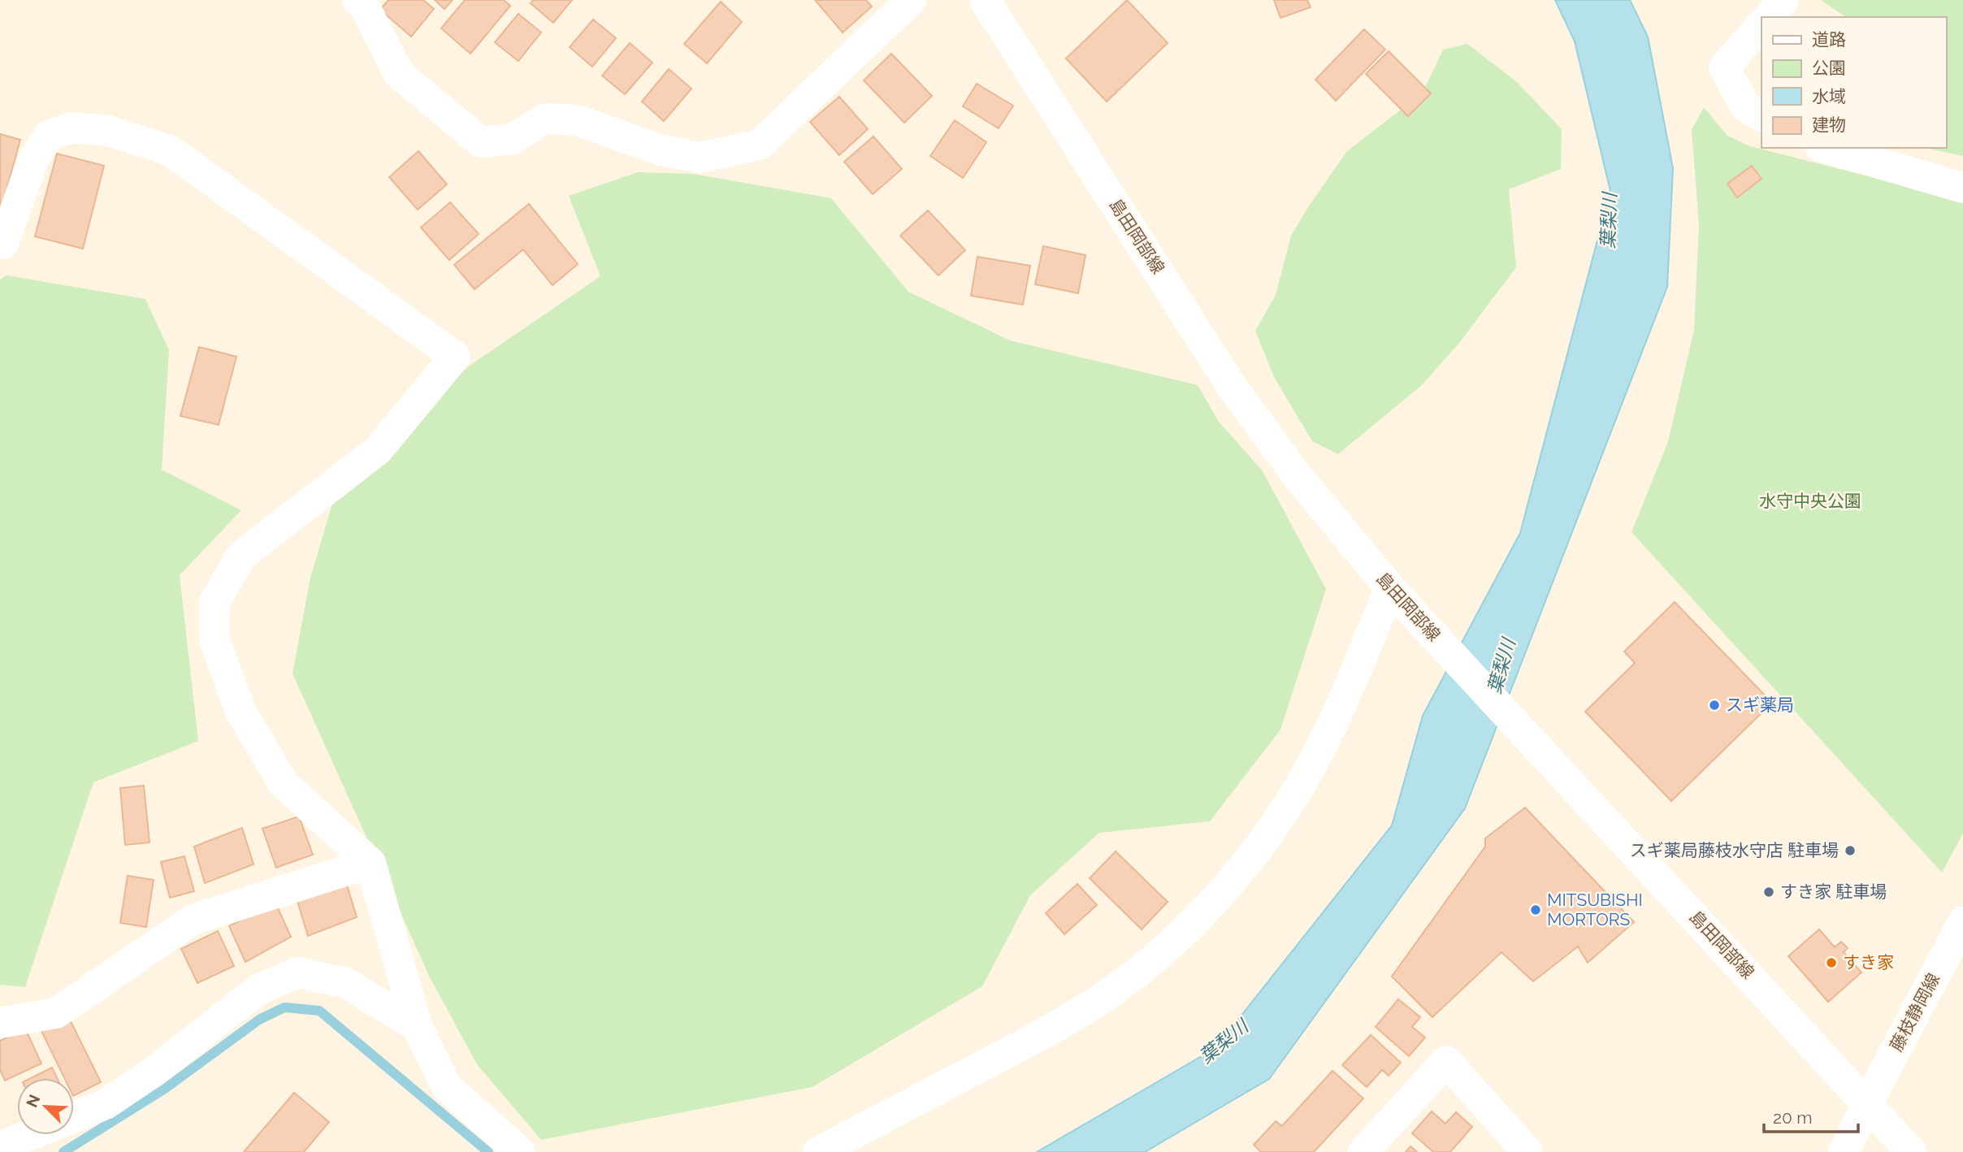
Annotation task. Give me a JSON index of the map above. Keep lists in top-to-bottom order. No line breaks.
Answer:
{"streets":{"street":["島田岡部線","藤枝静岡線"]},"crossings":[["島田岡部線","藤枝静岡線"]],"water":["葉梨川"],"parks":["水守中央公園"],"places":["スギ薬局","スギ薬局藤枝水守店 駐車場","すき家 駐車場","MITSUBISHI MORTORS","すき家"],"legend":["道路","公園","水域","建物"],"scale_bar":"20 m","north":"top left"}
